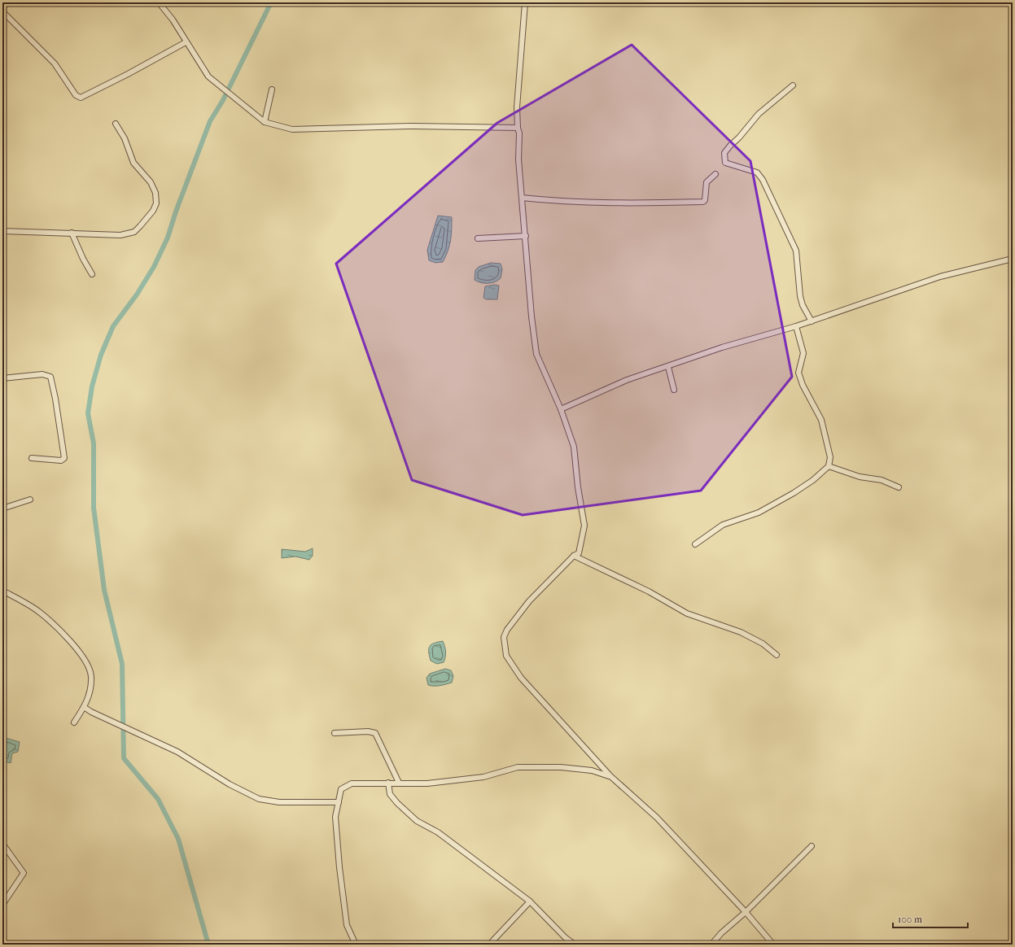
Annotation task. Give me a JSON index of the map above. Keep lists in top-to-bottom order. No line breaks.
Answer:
{"scale_bar":"100 m"}
